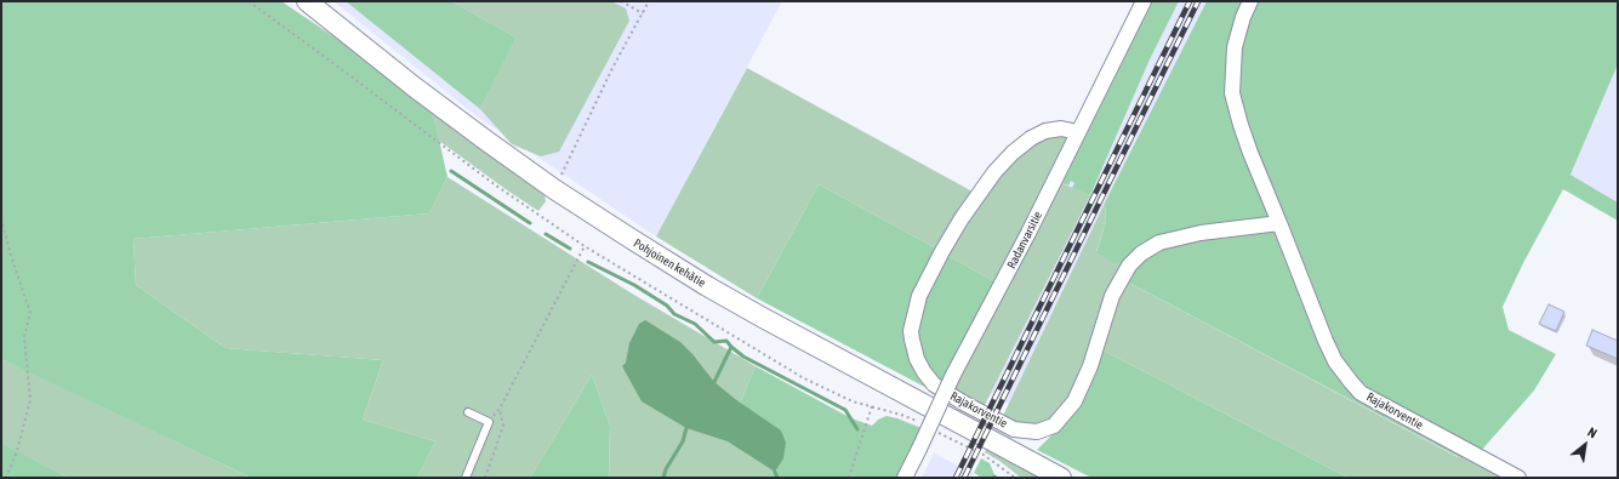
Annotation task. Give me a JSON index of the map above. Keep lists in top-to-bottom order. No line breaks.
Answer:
{"streets":{"main road":["Pohjoinen kehätie"],"street":["Radanvarsitie","Rajakorventie"]},"crossings":[["Radanvarsitie","Rajakorventie"]],"north":"top right"}
